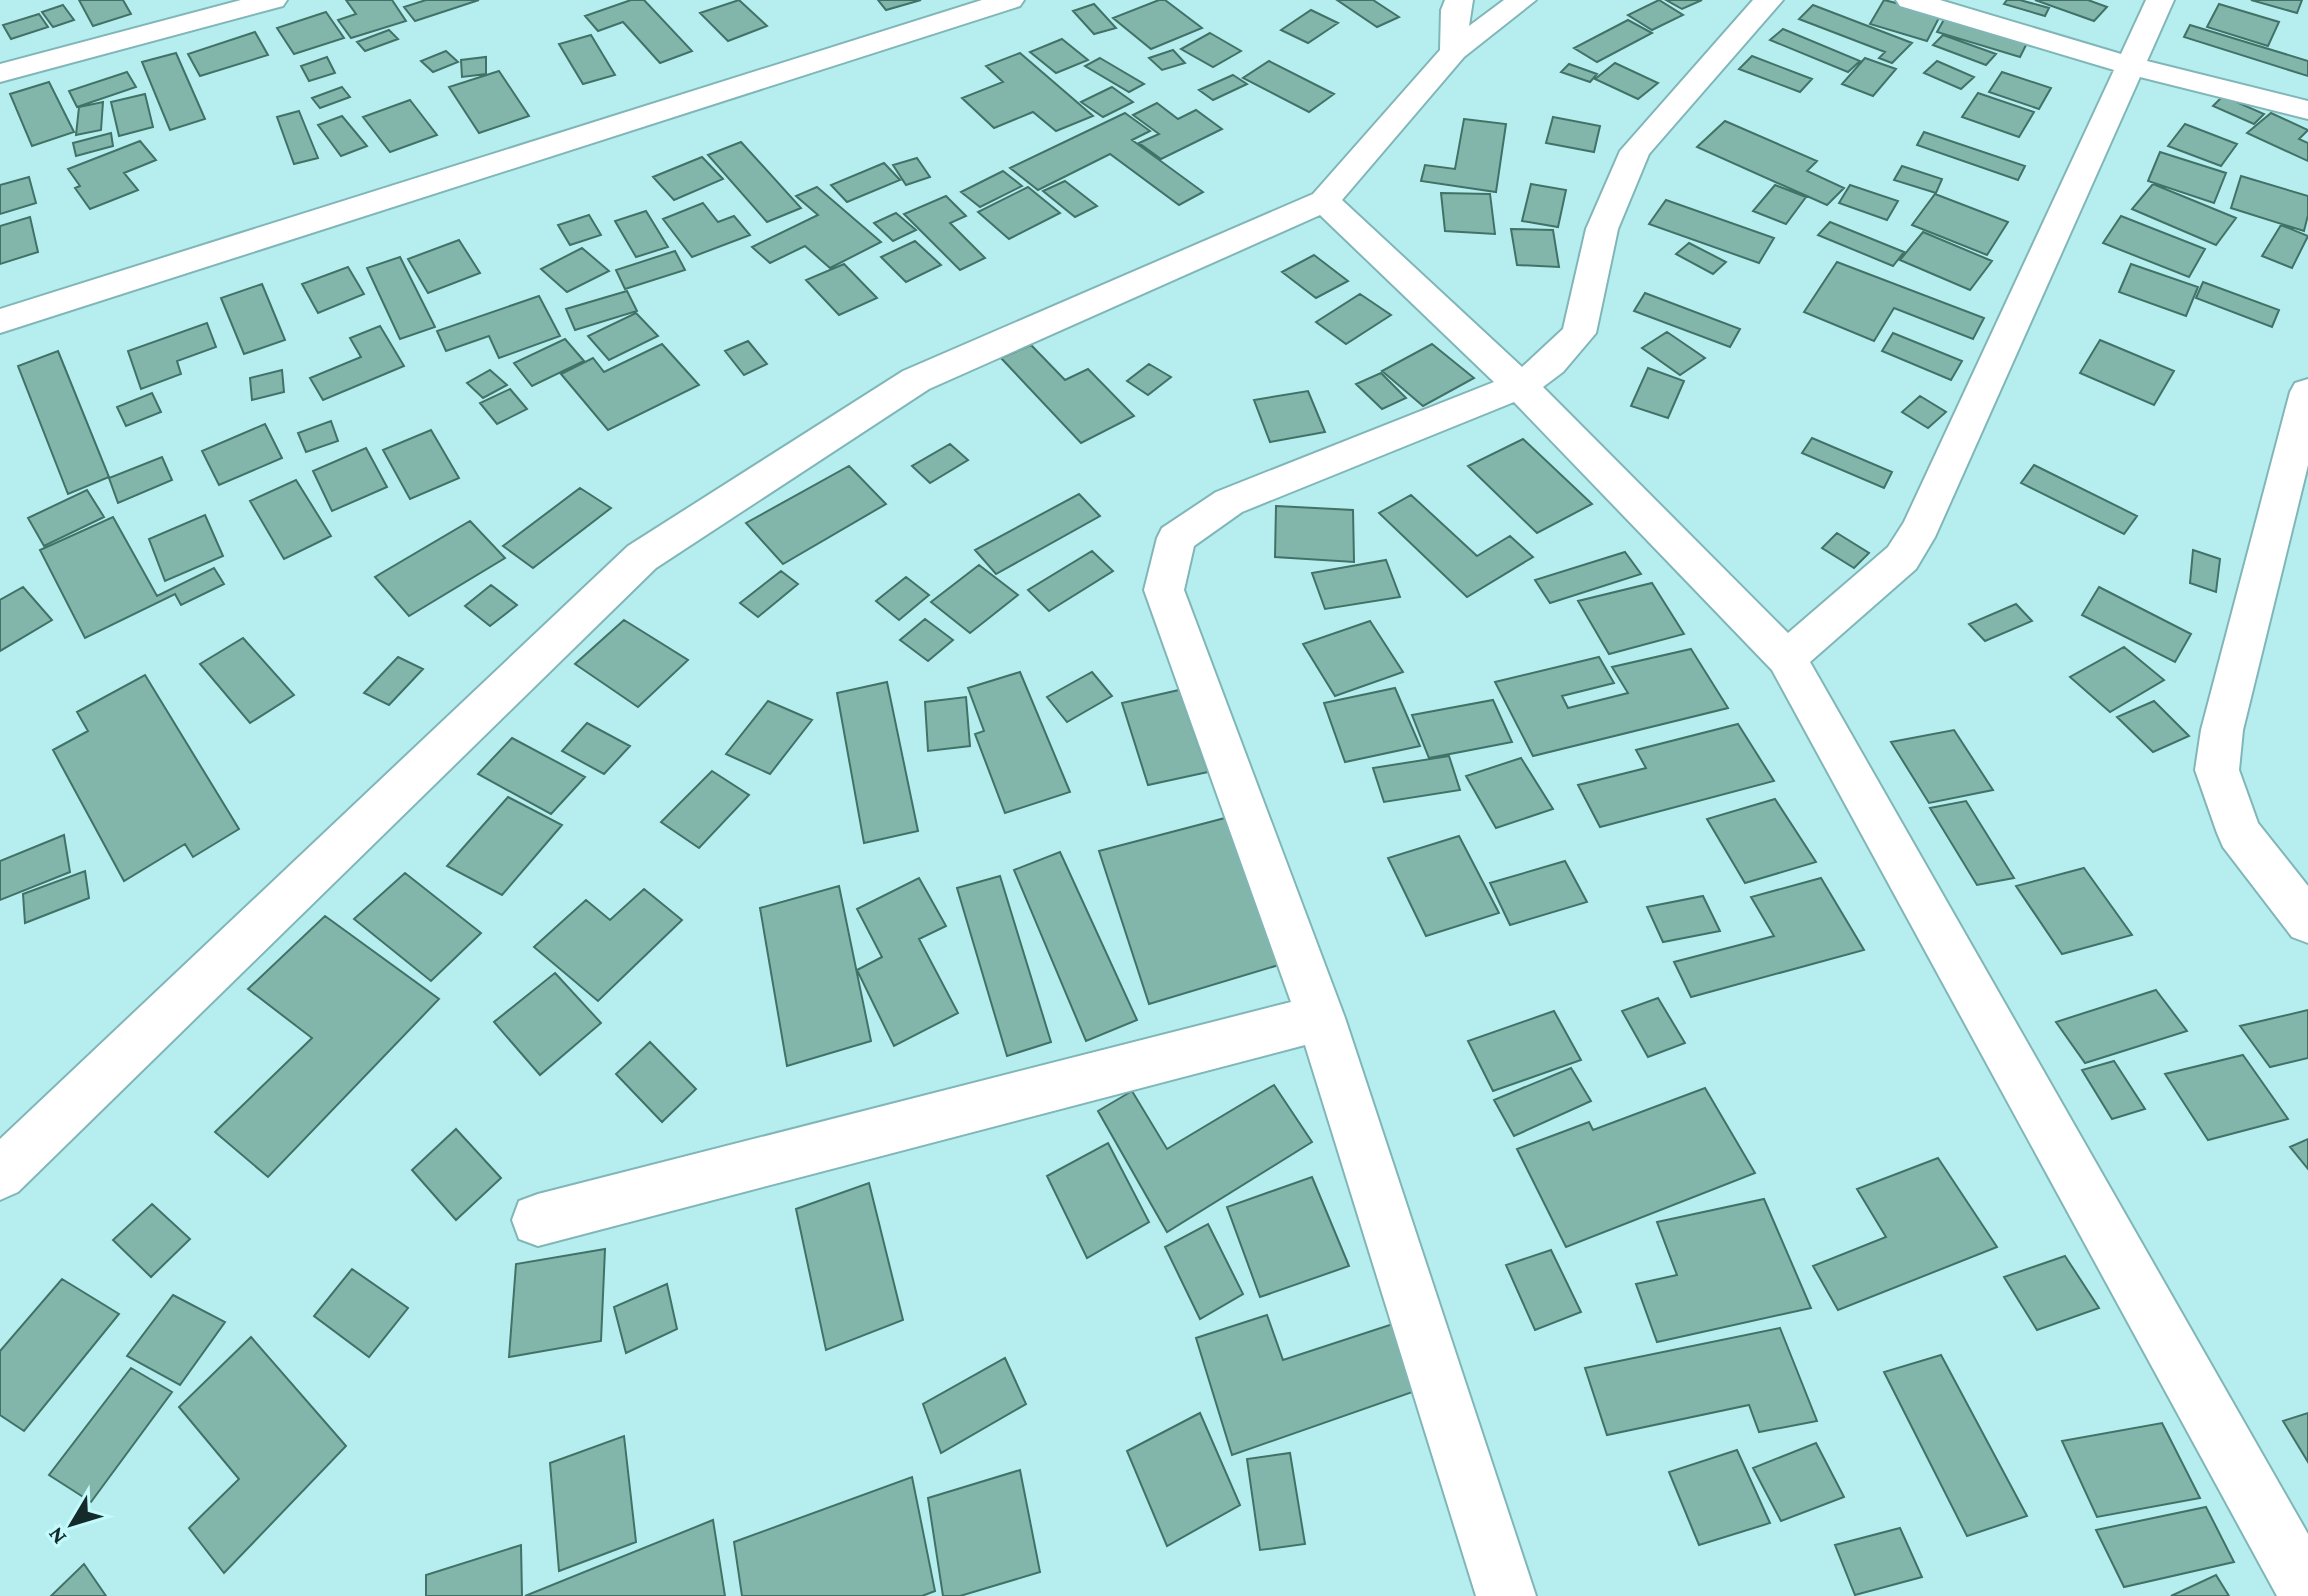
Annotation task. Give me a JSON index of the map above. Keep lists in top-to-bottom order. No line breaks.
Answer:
{"north":"bottom left"}
